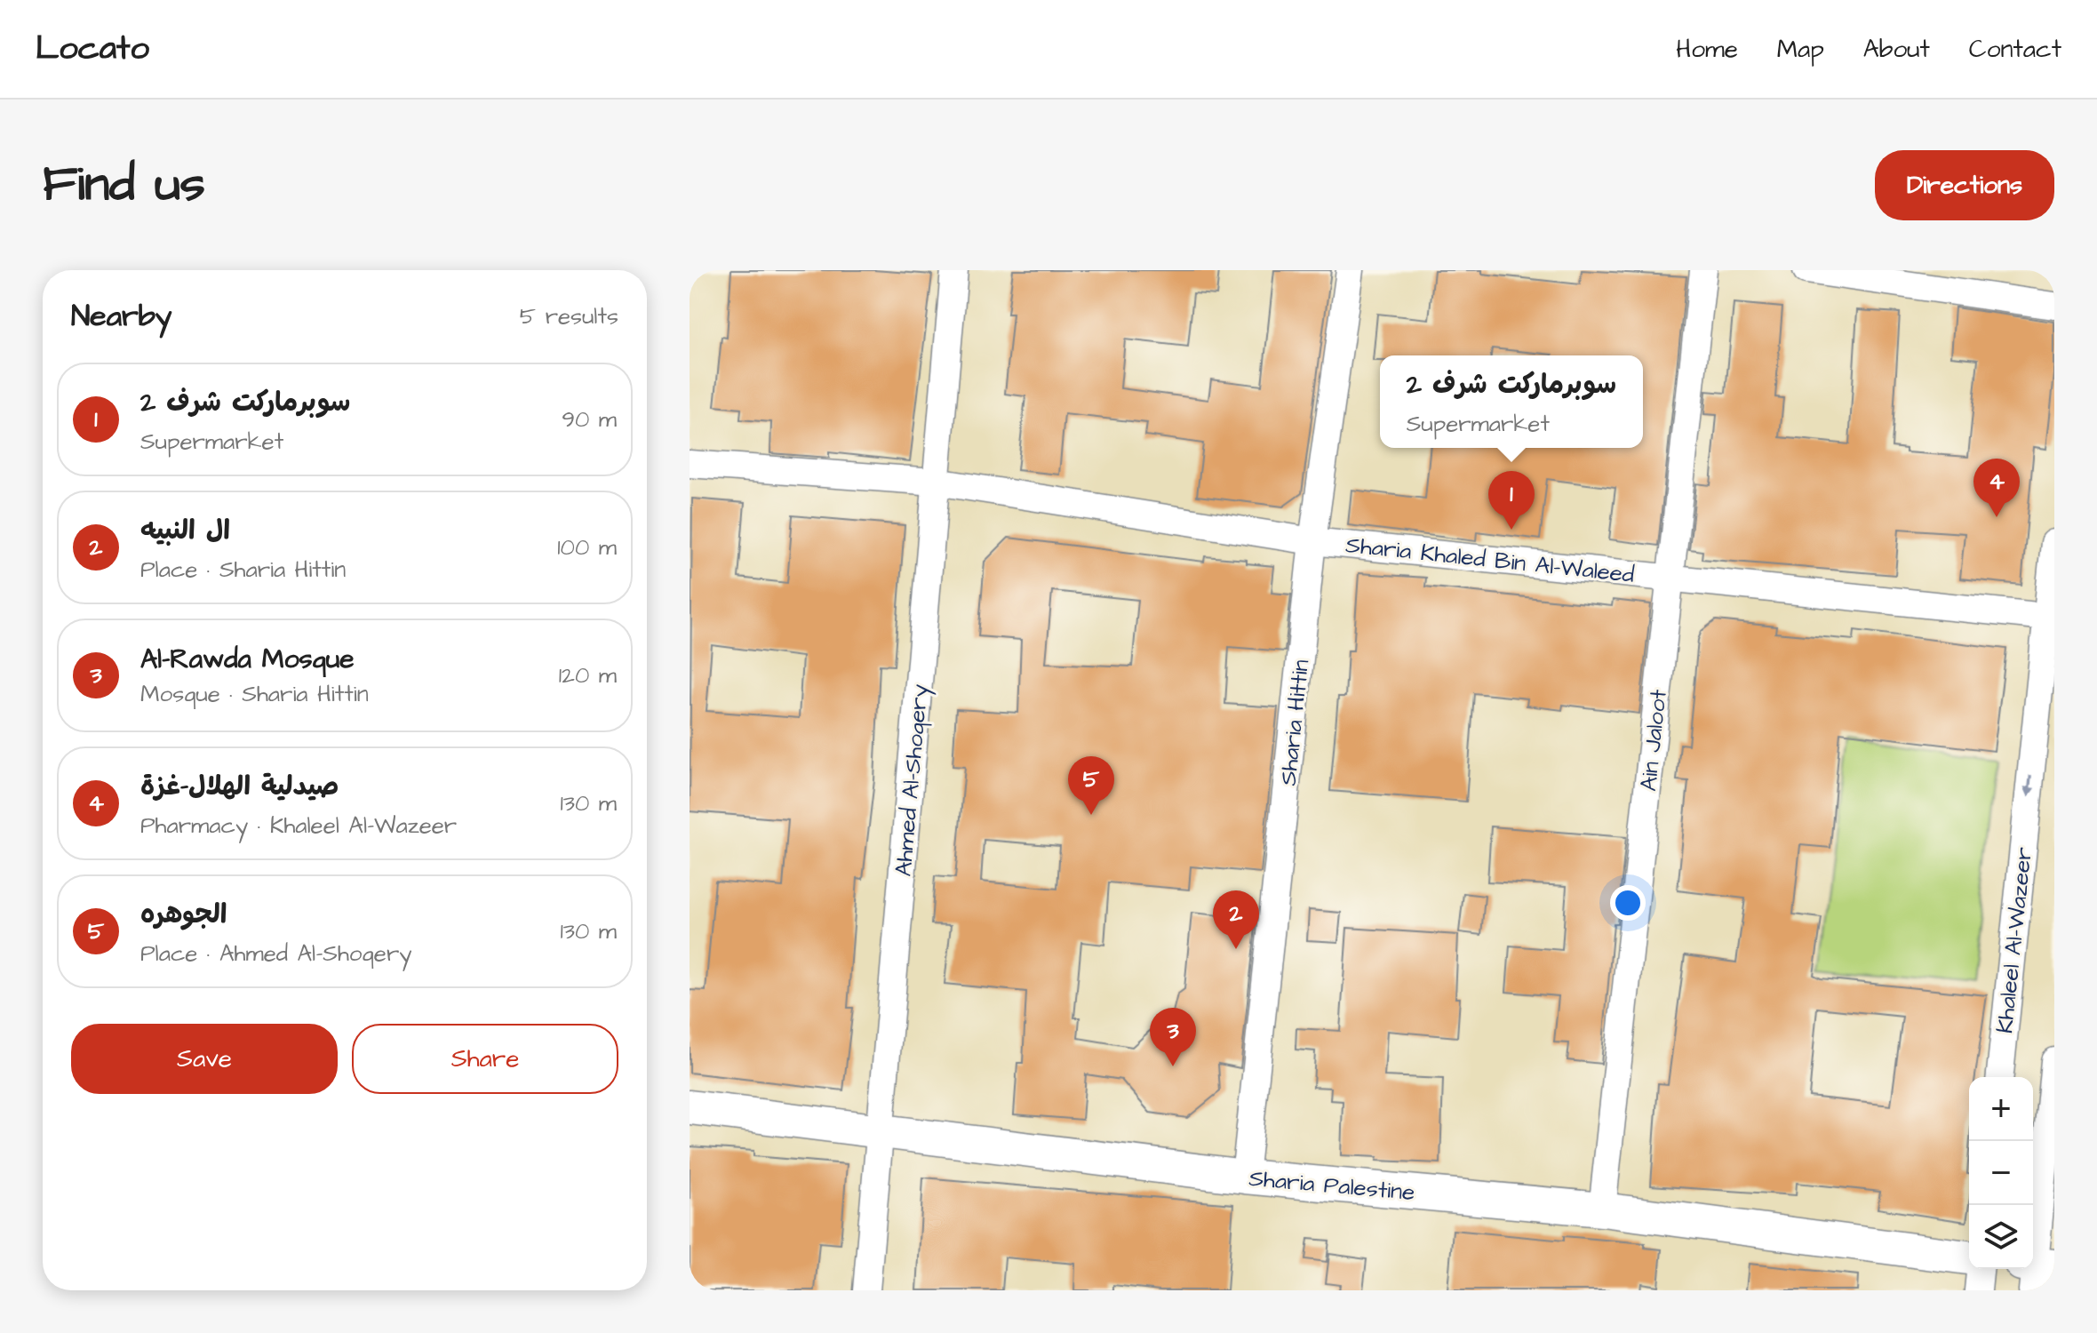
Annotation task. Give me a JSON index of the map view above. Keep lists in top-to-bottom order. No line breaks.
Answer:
{"streets":{"street":["Sharia Khaled Bin Al-Waleed","Sharia Hittin","Ain Jaloot","Ahmed Al-Shoqery","Khaleel Al-Wazeer","Sharia Palestine"]},"crossings":[["Sharia Khaled Bin Al-Waleed","Sharia Hittin"],["Sharia Khaled Bin Al-Waleed","Ain Jaloot"],["Sharia Khaled Bin Al-Waleed","Ahmed Al-Shoqery"],["Sharia Khaled Bin Al-Waleed","Khaleel Al-Wazeer"],["Sharia Hittin","Sharia Palestine"],["Ain Jaloot","Sharia Palestine"],["Ahmed Al-Shoqery","Sharia Palestine"]],"one_way":["Khaleel Al-Wazeer"],"page":{"header":"Locato","nav":["Home","Map","About","Contact"],"title":"Find us","buttons":["Directions",["Save","Share"]],"heading":["Nearby","5 results"],"popup":["سوبرماركت شرف 2","Supermarket"],"list":[{"mark":"1","name":"سوبرماركت شرف 2","note":"Supermarket","value":"90 m"},{"mark":"2","name":"ال النبيه","note":"Place · Sharia Hittin","value":"100 m"},{"mark":"3","name":"Al-Rawda Mosque","note":"Mosque · Sharia Hittin","value":"120 m"},{"mark":"4","name":"صيدلية الهلال-غزة","note":"Pharmacy · Khaleel Al-Wazeer","value":"130 m"},{"mark":"5","name":"الجوهره","note":"Place · Ahmed Al-Shoqery","value":"130 m"}],"pins":["4","1","5","2","3"],"map_buttons":["+","−"]}}
